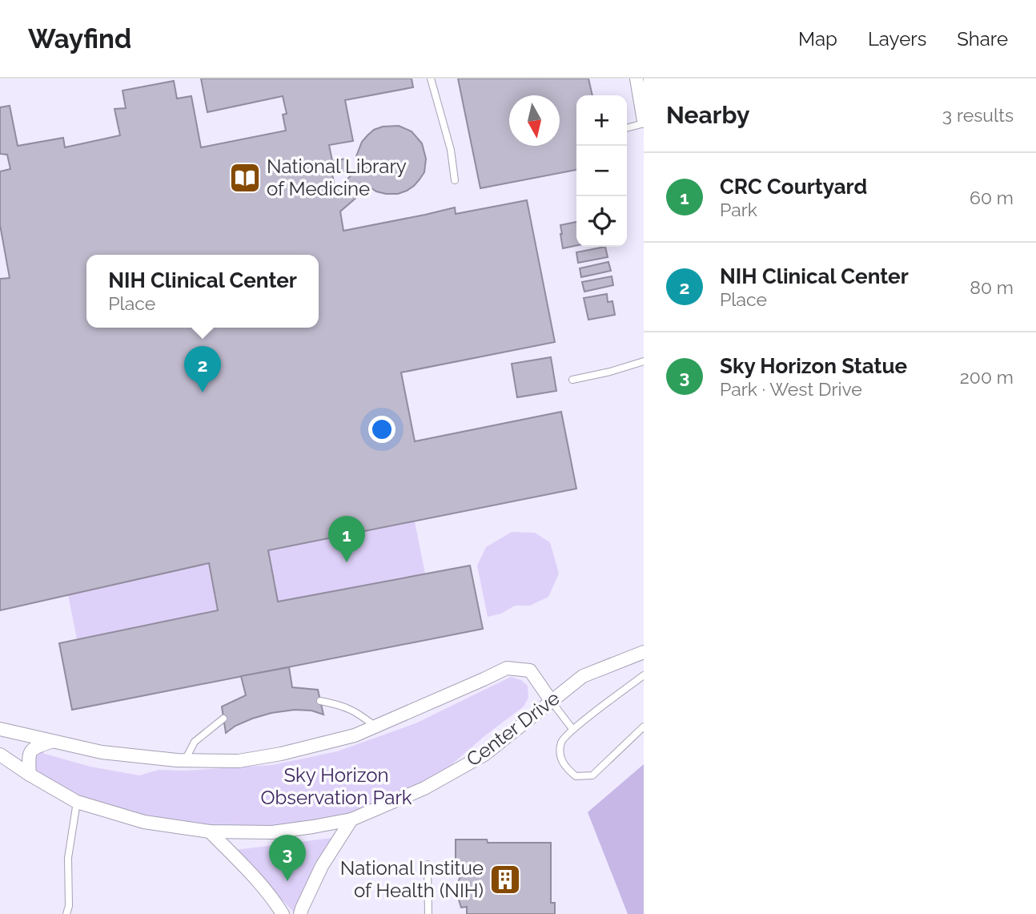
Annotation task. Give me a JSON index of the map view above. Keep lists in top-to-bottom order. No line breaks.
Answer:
{"streets":{"street":["Center Drive"]},"parks":["Sky Horizon Observation Park"],"places":{"library":["National Library of Medicine"],"building":["National Institue of Health (NIH)"]},"north":"bottom","page":{"header":"Wayfind","nav":["Map","Layers","Share"],"heading":["Nearby","3 results"],"map_buttons":["+","−"],"list":[{"mark":"1","name":"CRC Courtyard","note":"Park","value":"60 m"},{"mark":"2","name":"NIH Clinical Center","note":"Place","value":"80 m"},{"mark":"3","name":"Sky Horizon Statue","note":"Park · West Drive","value":"200 m"}],"popup":["NIH Clinical Center","Place"],"pins":["2","1","3"]}}
